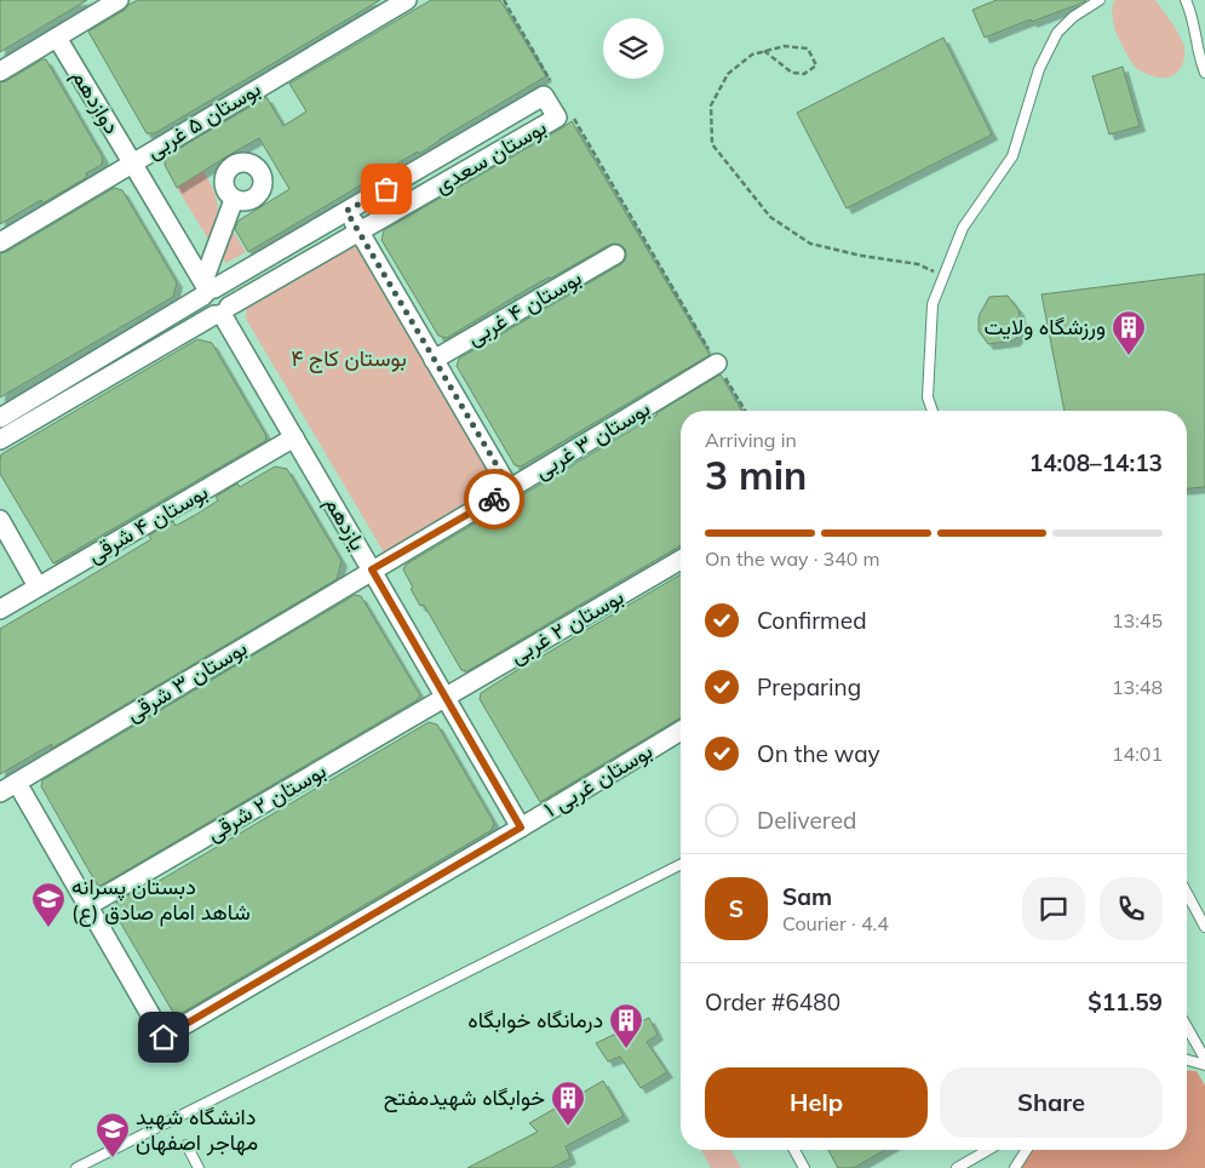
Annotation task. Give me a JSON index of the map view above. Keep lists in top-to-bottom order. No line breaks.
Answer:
{"streets":{"street":["دوازدهم","بوستان ۵ غربی","بوستان سعدی","بوستان ۴ غربی","بوستان ۳ غربی","بوستان ۴ شرقی","یازدهم","بوستان ۲ غربی","بوستان ۳ شرقی","بوستان غربی ۱","بوستان ۲ شرقی"]},"crossings":[["دوازدهم","بوستان ۵ غربی"],["دوازدهم","بوستان سعدی"],["دوازدهم","یازدهم"],["بوستان سعدی","یازدهم"],["بوستان ۳ غربی","یازدهم"],["بوستان ۳ غربی","بوستان ۳ شرقی"],["بوستان ۴ شرقی","یازدهم"],["یازدهم","بوستان ۲ غربی"],["یازدهم","بوستان ۳ شرقی"],["یازدهم","بوستان غربی ۱"],["یازدهم","بوستان ۲ شرقی"],["بوستان ۲ غربی","بوستان ۲ شرقی"],["بوستان غربی ۱","بوستان ۲ شرقی"]],"parks":["بوستان کاج ۴"],"places":{"building":["ورزشگاه ولایت","درمانگاه خوابگاه","خوابگاه شهیدمفتح"],"school or university":["دبستان پسرانه شاهد امام صادق (ع)","دانشگاه شهید مهاجر اصفهان"]},"page":{"heading":["3 min","Arriving in","14:08–14:13"],"panel":["Sam","Courier · 4.4","Order #6480","$11.59"],"bar":"On the way · 340 m","list":[["Confirmed","13:45"],["Preparing","13:48"],["On the way","14:01"],"Delivered"],"round":"S","buttons":["Help","Share"]}}
